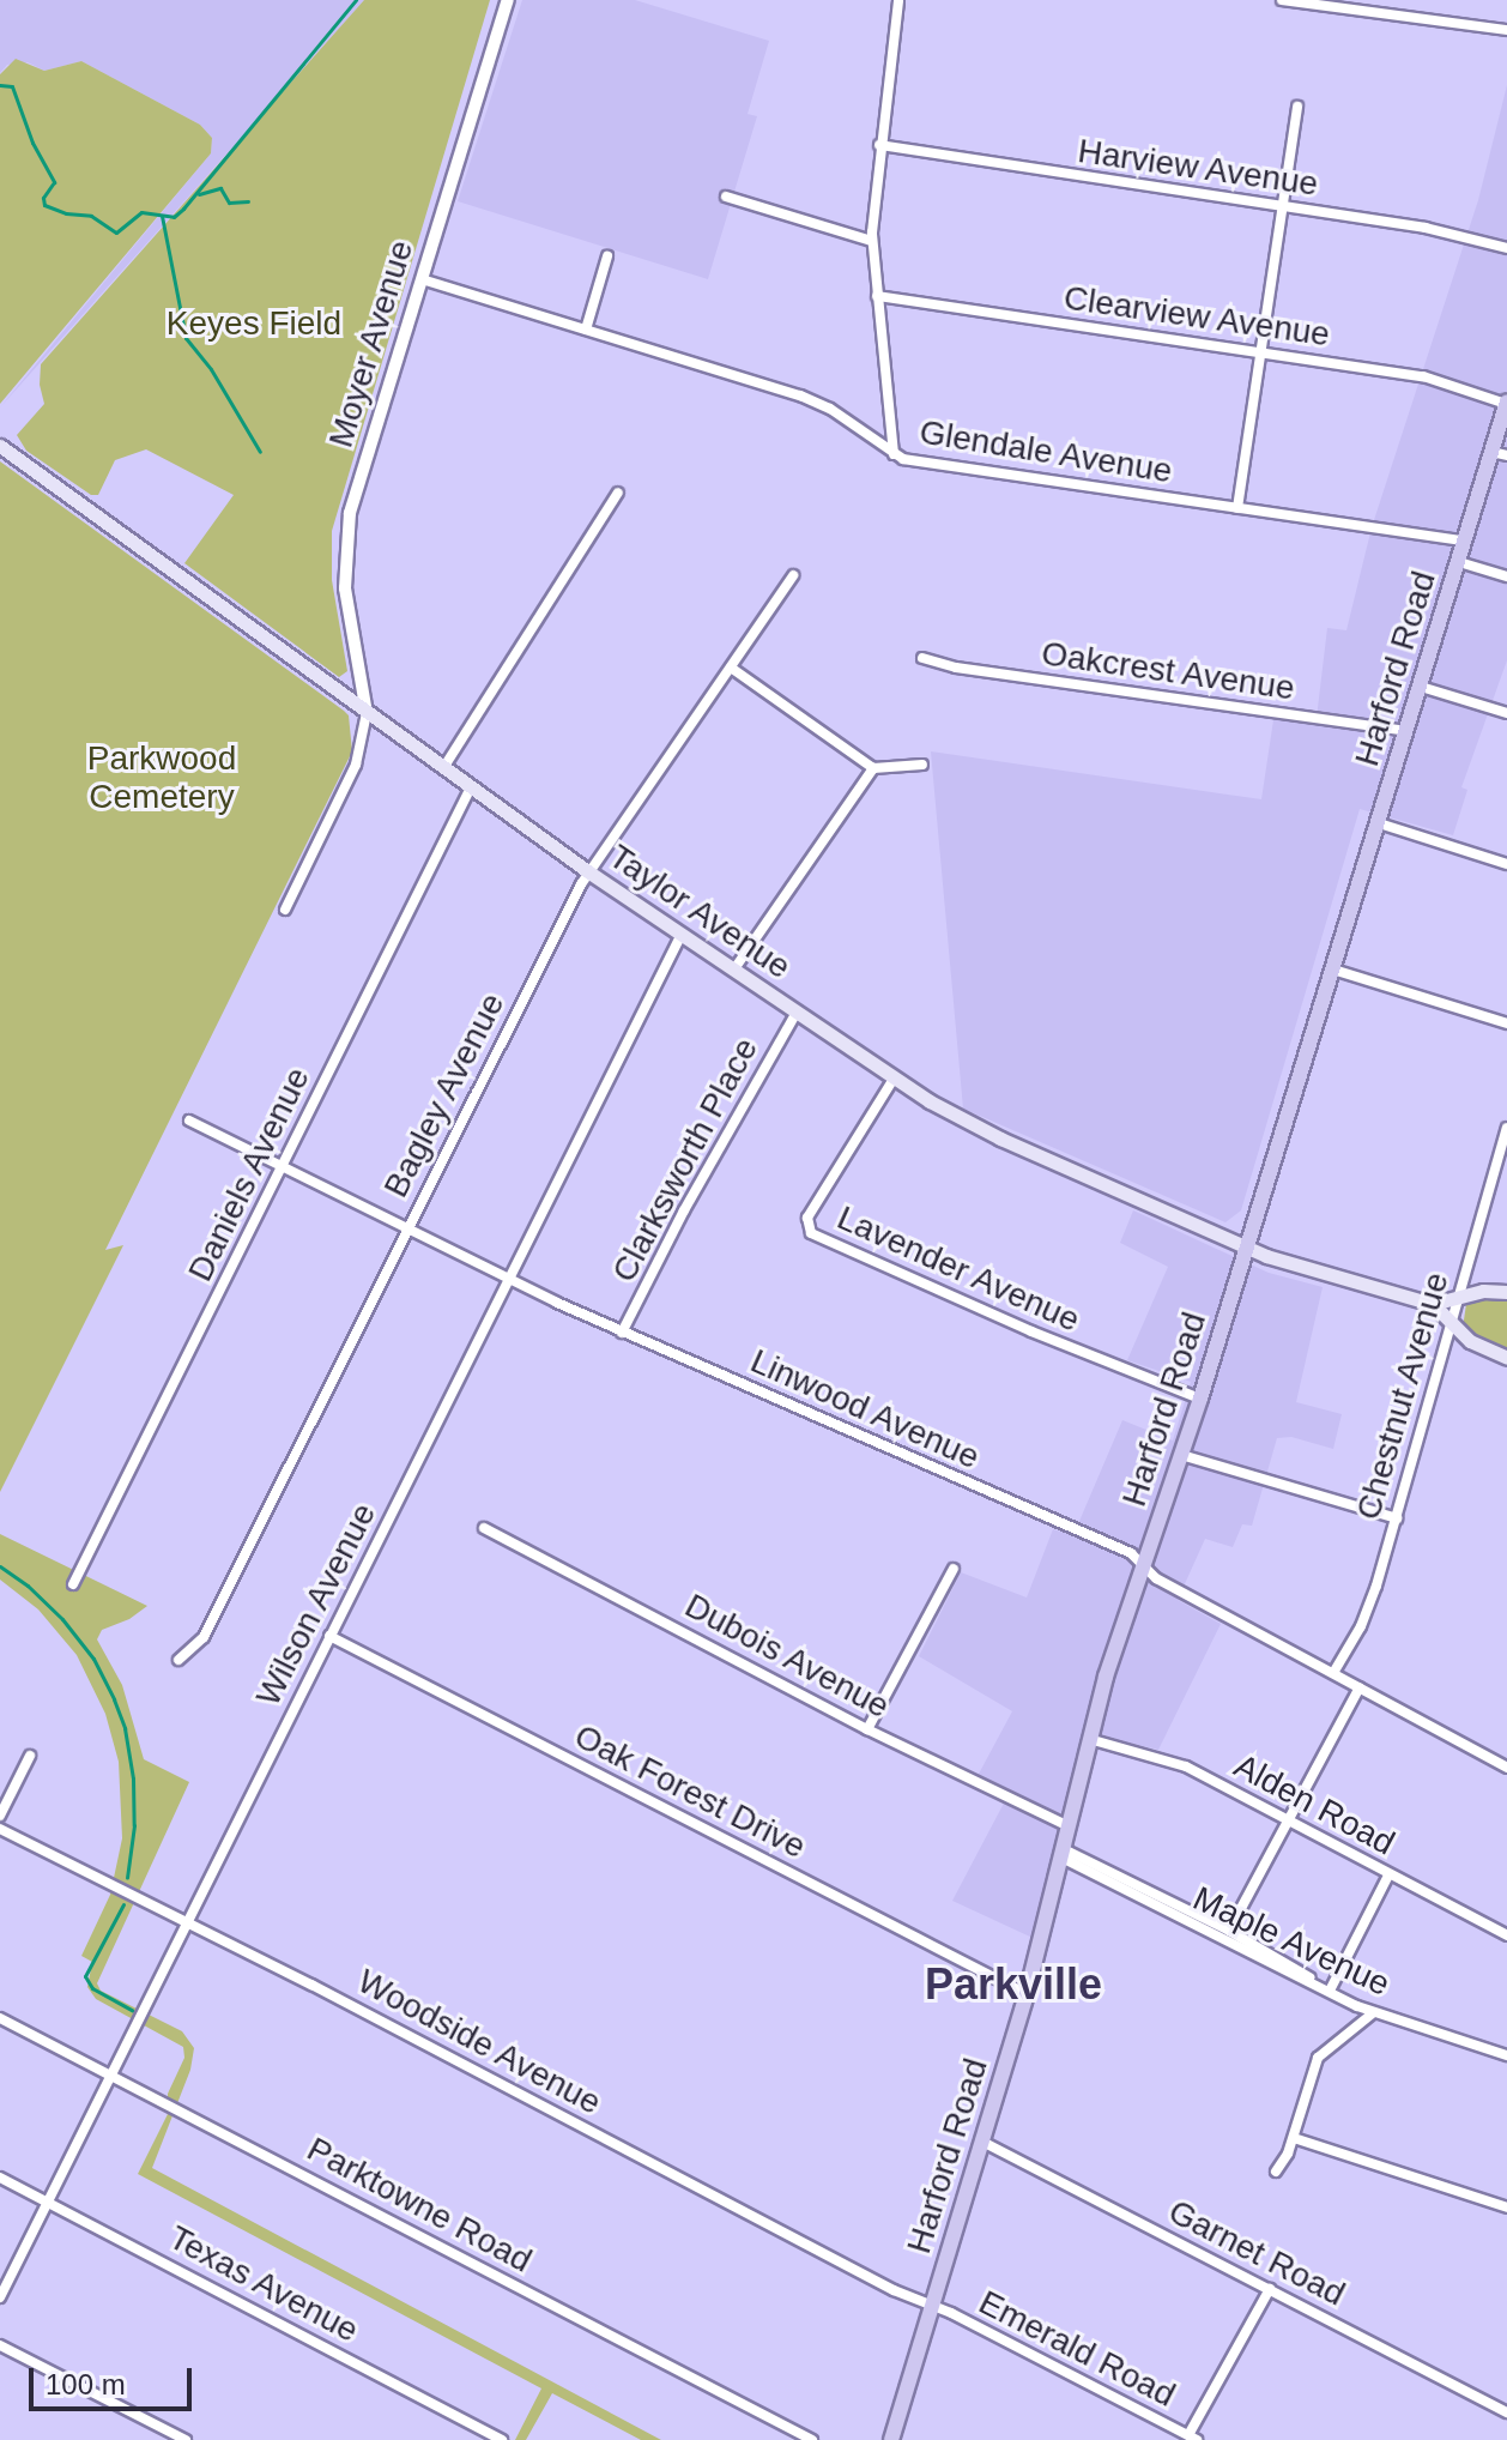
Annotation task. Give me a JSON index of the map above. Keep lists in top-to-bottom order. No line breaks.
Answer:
{"streets":{"main road":["Harford Road","Taylor Avenue"],"street":["Harview Avenue","Clearview Avenue","Moyer Avenue","Glendale Avenue","Oakcrest Avenue","Bagley Avenue","Clarksworth Place","Daniels Avenue","Lavender Avenue","Chestnut Avenue","Linwood Avenue","Wilson Avenue","Dubois Avenue","Oak Forest Drive","Alden Road","Maple Avenue","Woodside Avenue","Parktowne Road","Garnet Road","Texas Avenue","Emerald Road"]},"crossings":[["Clearview Avenue","Harford Road"],["Moyer Avenue","Glendale Avenue"],["Moyer Avenue","Taylor Avenue"],["Glendale Avenue","Harford Road"],["Harford Road","Oakcrest Avenue"],["Harford Road","Taylor Avenue"],["Harford Road","Lavender Avenue"],["Harford Road","Linwood Avenue"],["Harford Road","Dubois Avenue"],["Harford Road","Oak Forest Drive"],["Harford Road","Alden Road"],["Harford Road","Maple Avenue"],["Harford Road","Woodside Avenue"],["Harford Road","Garnet Road"],["Harford Road","Emerald Road"],["Taylor Avenue","Bagley Avenue"],["Taylor Avenue","Clarksworth Place"],["Taylor Avenue","Daniels Avenue"],["Taylor Avenue","Lavender Avenue"],["Taylor Avenue","Wilson Avenue"],["Bagley Avenue","Linwood Avenue"],["Clarksworth Place","Linwood Avenue"],["Daniels Avenue","Linwood Avenue"],["Chestnut Avenue","Linwood Avenue"],["Linwood Avenue","Wilson Avenue"],["Wilson Avenue","Oak Forest Drive"],["Wilson Avenue","Woodside Avenue"],["Wilson Avenue","Parktowne Road"],["Wilson Avenue","Texas Avenue"],["Woodside Avenue","Emerald Road"]],"districts":["Parkville"],"parks":["Keyes Field","Parkwood Cemetery"],"scale_bar":"100 m"}
